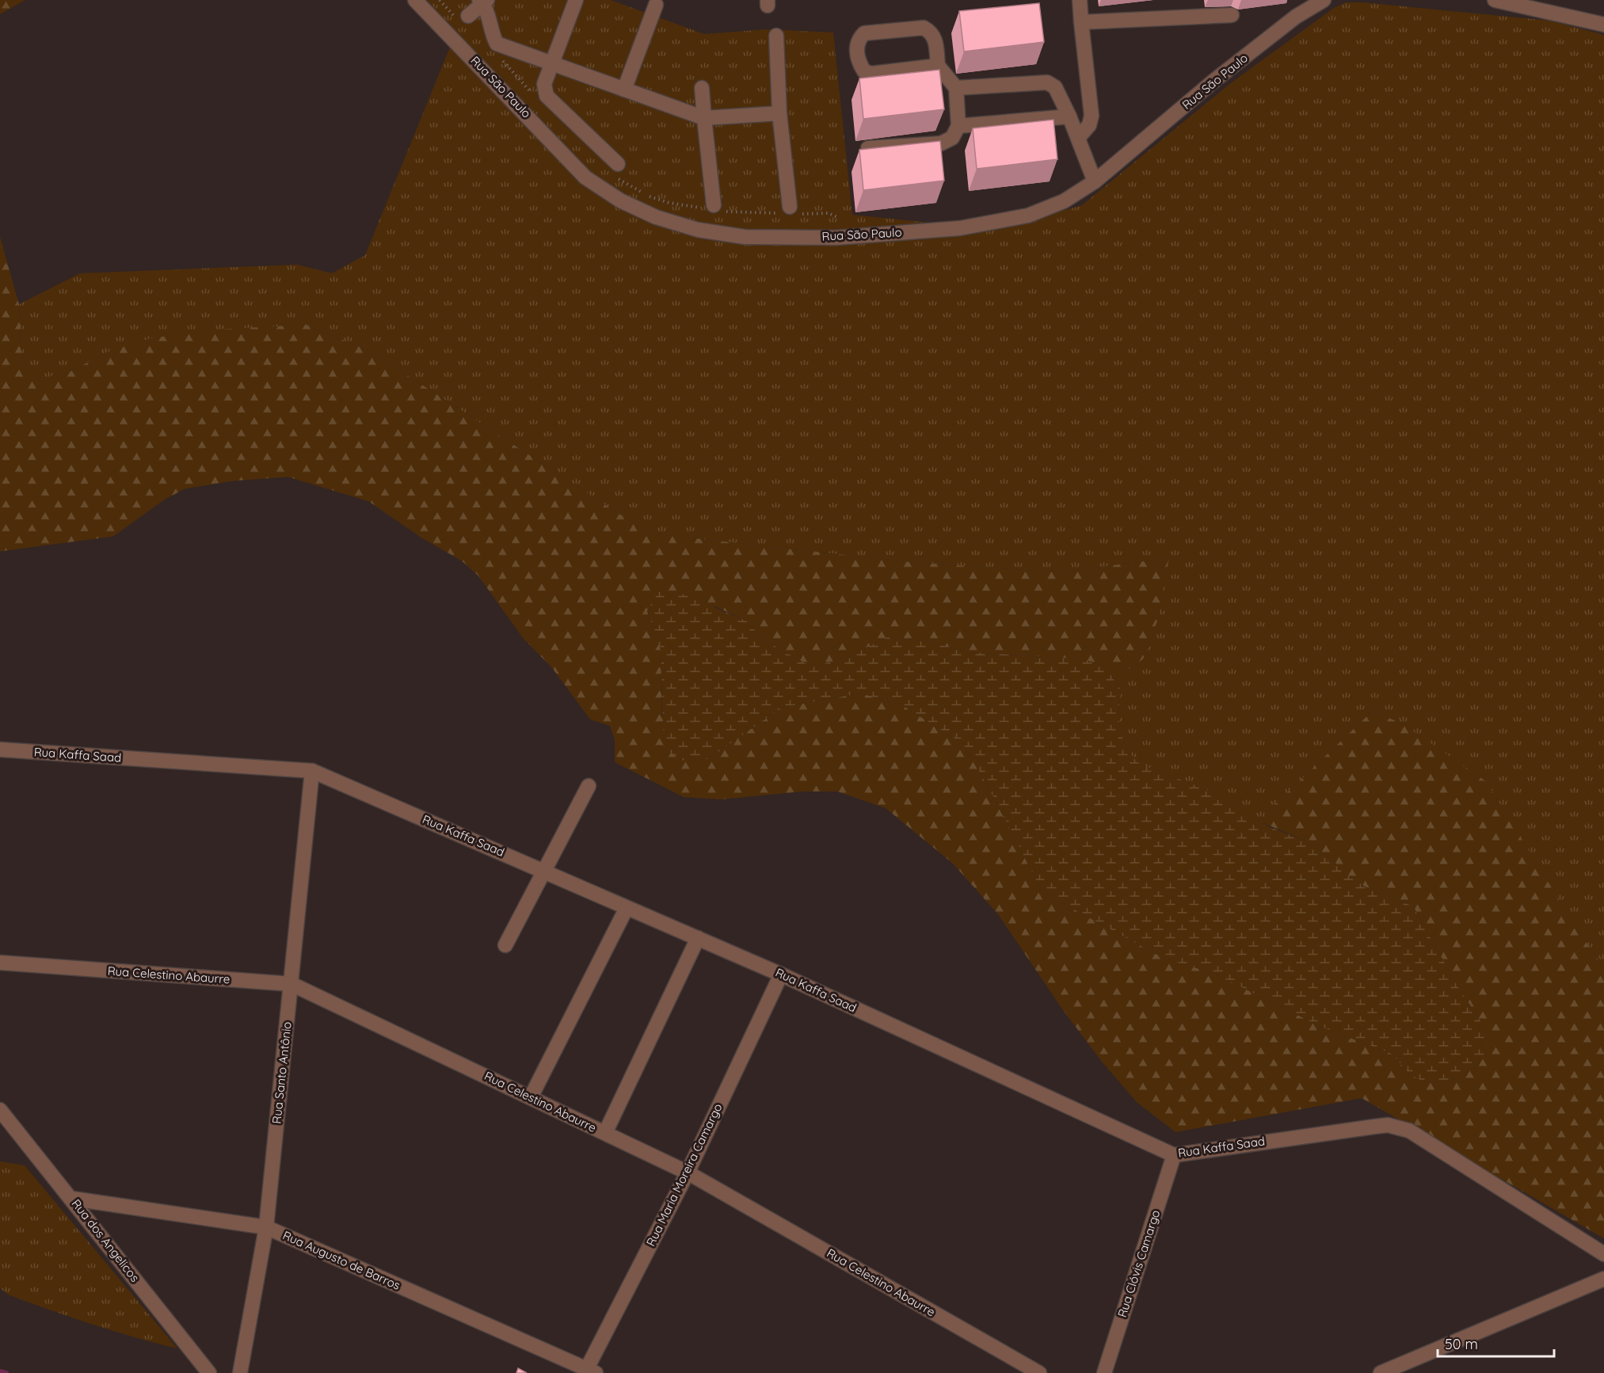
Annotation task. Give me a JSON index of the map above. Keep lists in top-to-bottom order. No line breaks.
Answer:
{"streets":{"street":["Rua São Paulo","Rua Kaffa Saad","Rua Celestino Abaurre","Rua Santo Antônio","Rua Maria Moreira Camargo","Rua dos Angelicos","Rua Augusto de Barros","Rua Clóvis Camargo"]},"crossings":[["Rua Kaffa Saad","Rua Santo Antônio"],["Rua Kaffa Saad","Rua Maria Moreira Camargo"],["Rua Kaffa Saad","Rua Clóvis Camargo"],["Rua Celestino Abaurre","Rua Santo Antônio"],["Rua Celestino Abaurre","Rua Maria Moreira Camargo"],["Rua Santo Antônio","Rua Augusto de Barros"],["Rua Maria Moreira Camargo","Rua Augusto de Barros"],["Rua dos Angelicos","Rua Augusto de Barros"]],"scale_bar":"50 m"}
